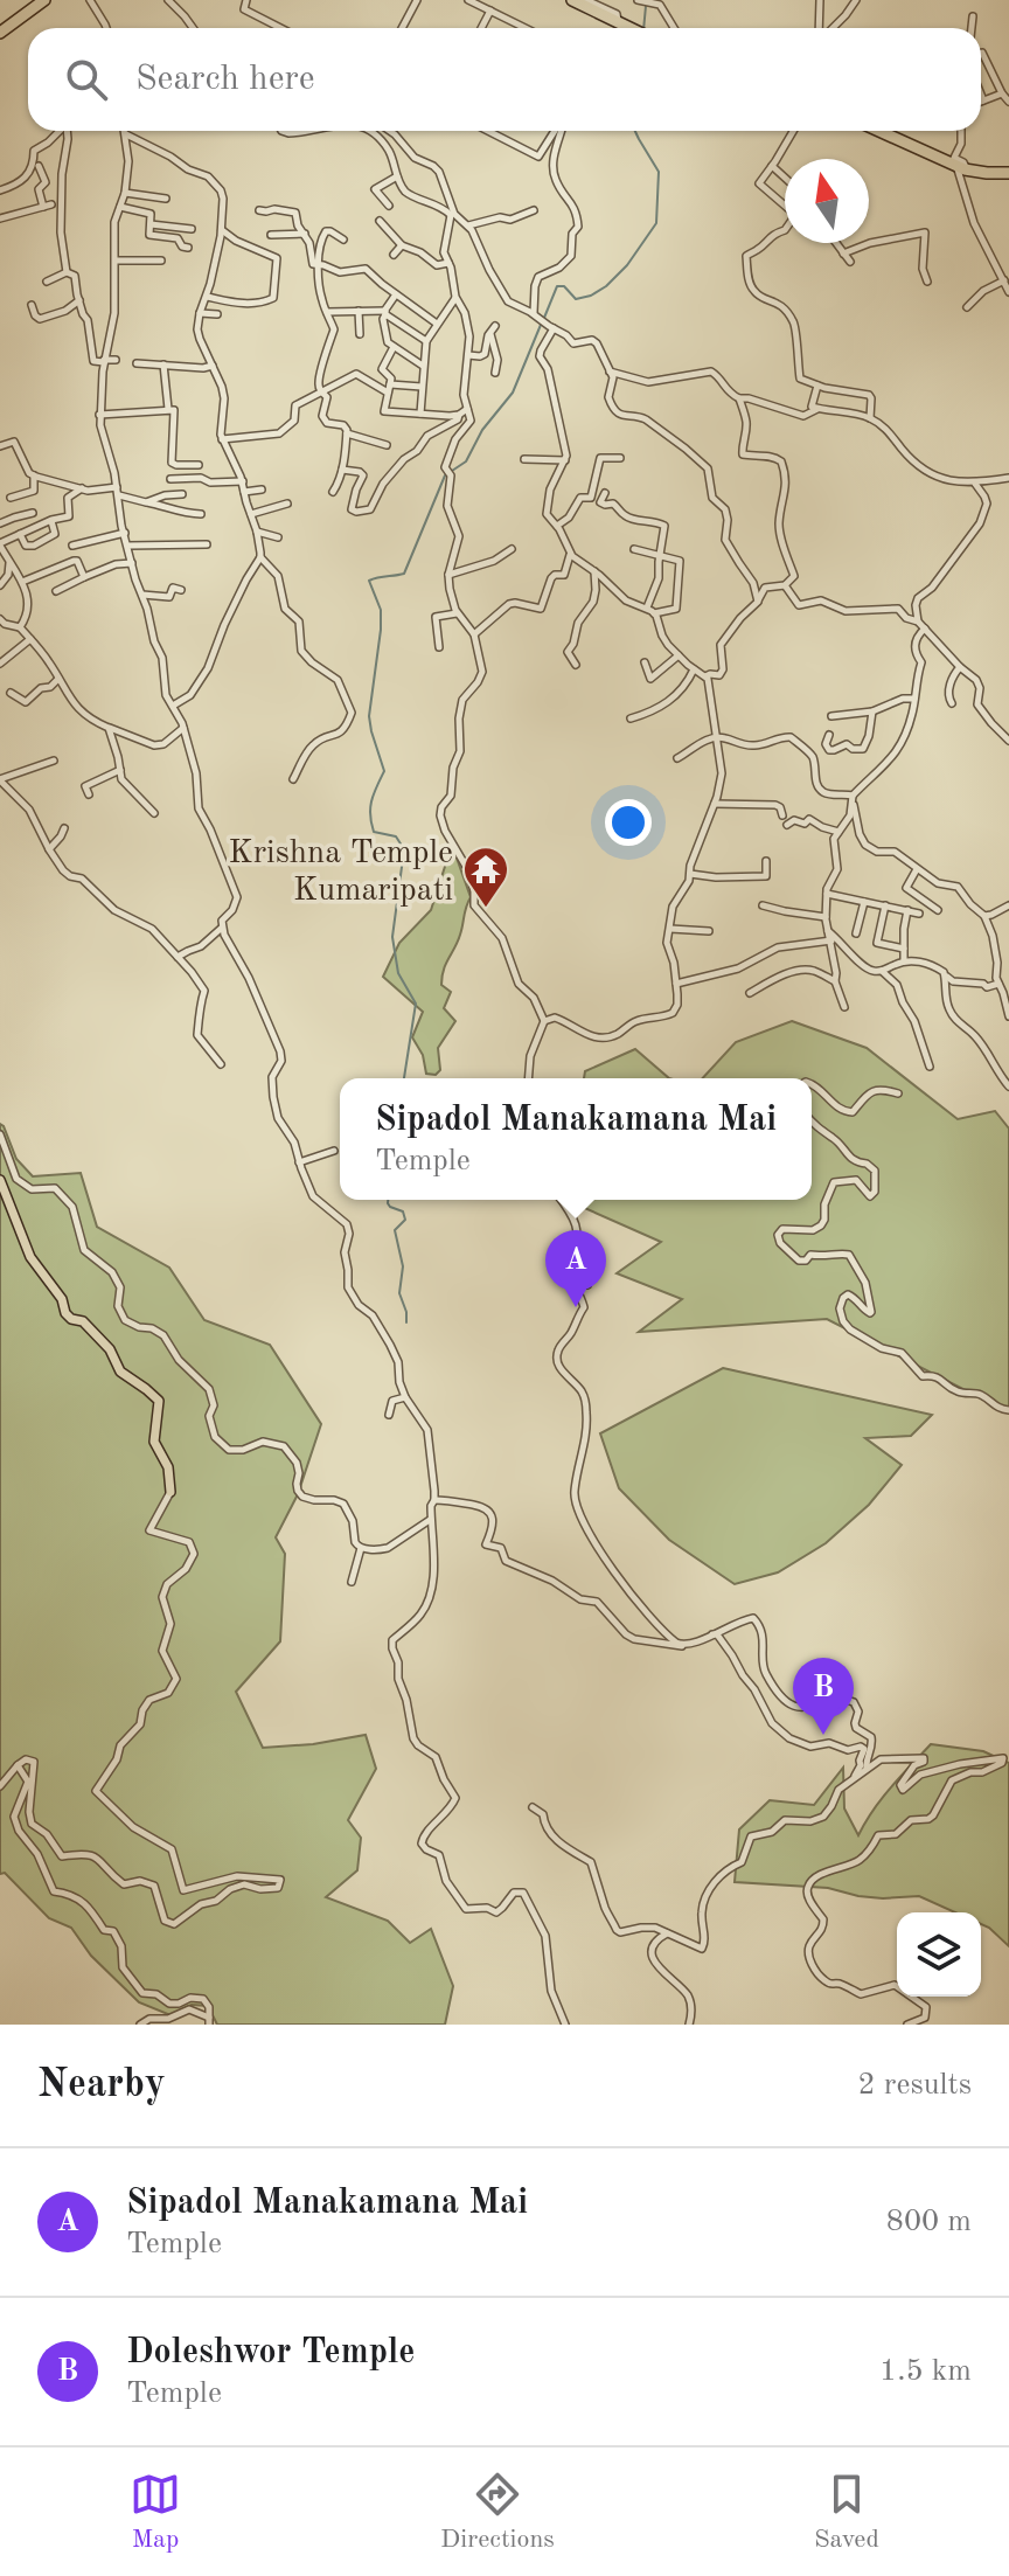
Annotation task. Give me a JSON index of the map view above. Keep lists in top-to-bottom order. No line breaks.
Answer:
{"places":{"temple":["Krishna Temple Kumaripati"]},"north":"top","page":{"search":"Search here","popup":["Sipadol Manakamana Mai","Temple"],"pins":["A","B"],"heading":["Nearby","2 results"],"list":[{"mark":"A","name":"Sipadol Manakamana Mai","note":"Temple","value":"800 m"},{"mark":"B","name":"Doleshwor Temple","note":"Temple","value":"1.5 km"}],"nav":["Map","Directions","Saved"]}}
